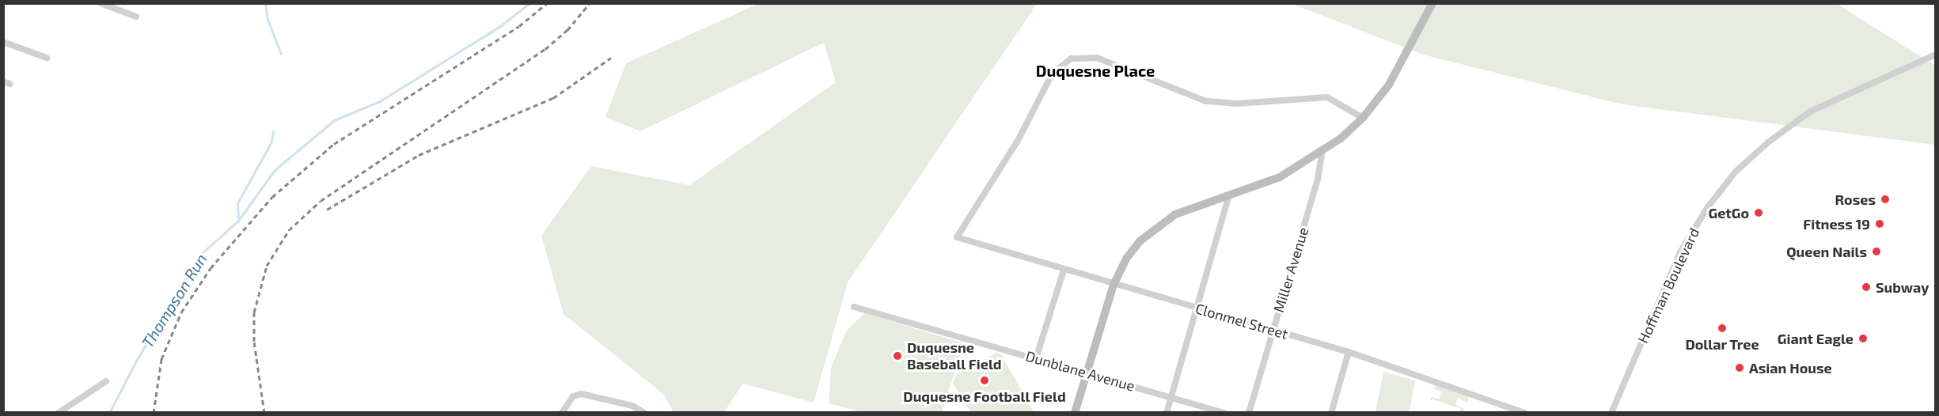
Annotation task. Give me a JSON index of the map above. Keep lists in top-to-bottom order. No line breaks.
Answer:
{"streets":{"street":["Miller Avenue","Hoffman Boulevard","Clonmel Street","Dunblane Avenue"]},"crossings":[["Miller Avenue","Clonmel Street"]],"districts":["Duquesne Place"],"water":["Thompson Run"],"places":["Roses","GetGo","Fitness 19","Queen Nails","Subway","Dollar Tree","Giant Eagle","Duquesne Baseball Field","Asian House","Duquesne Football Field"]}
